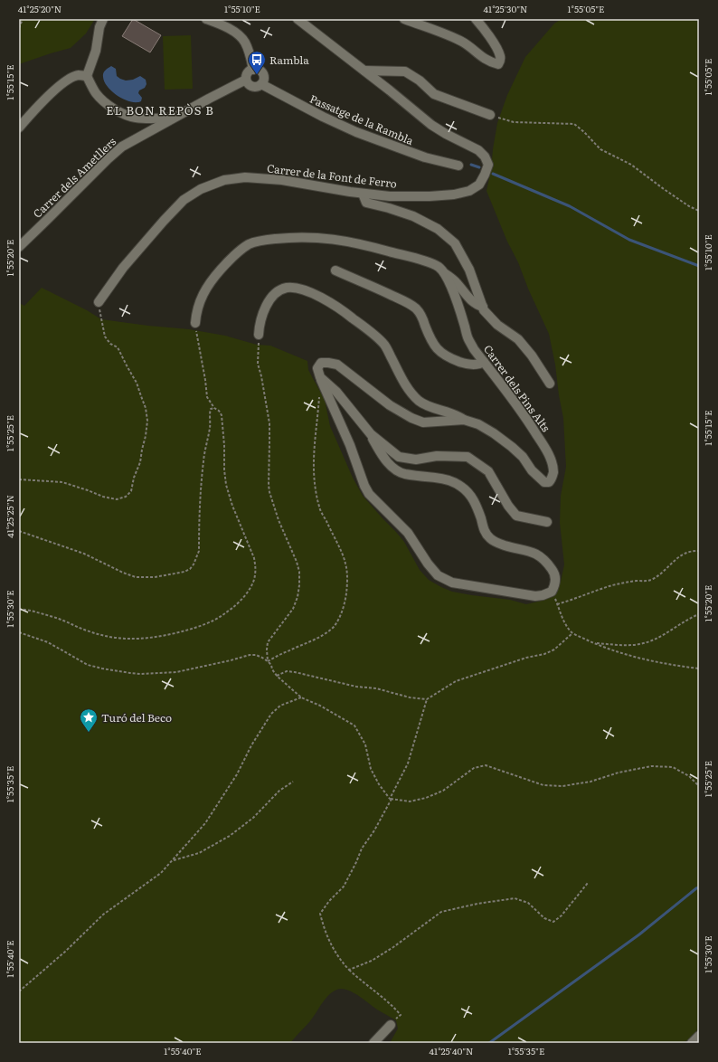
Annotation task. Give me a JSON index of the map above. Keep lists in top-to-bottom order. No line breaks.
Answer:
{"streets":{"street":["Passatge de la Rambla","Carrer de la Font de Ferro","Carrer dels Ametllers","Carrer dels Pins Alts"]},"crossings":[["Passatge de la Rambla","Carrer dels Ametllers"]],"districts":["EL BON REPÒS B"],"places":{"bus stop":["Rambla"],"place":["Turó del Beco"]},"coordinates":["41°25'20\"N","1°55'10\"E","41°25'30\"N","1°55'05\"E","1°55'15\"E","1°55'20\"E","1°55'25\"E","41°25'25\"N","1°55'30\"E","1°55'35\"E","1°55'40\"E","41°25'40\"N"]}
